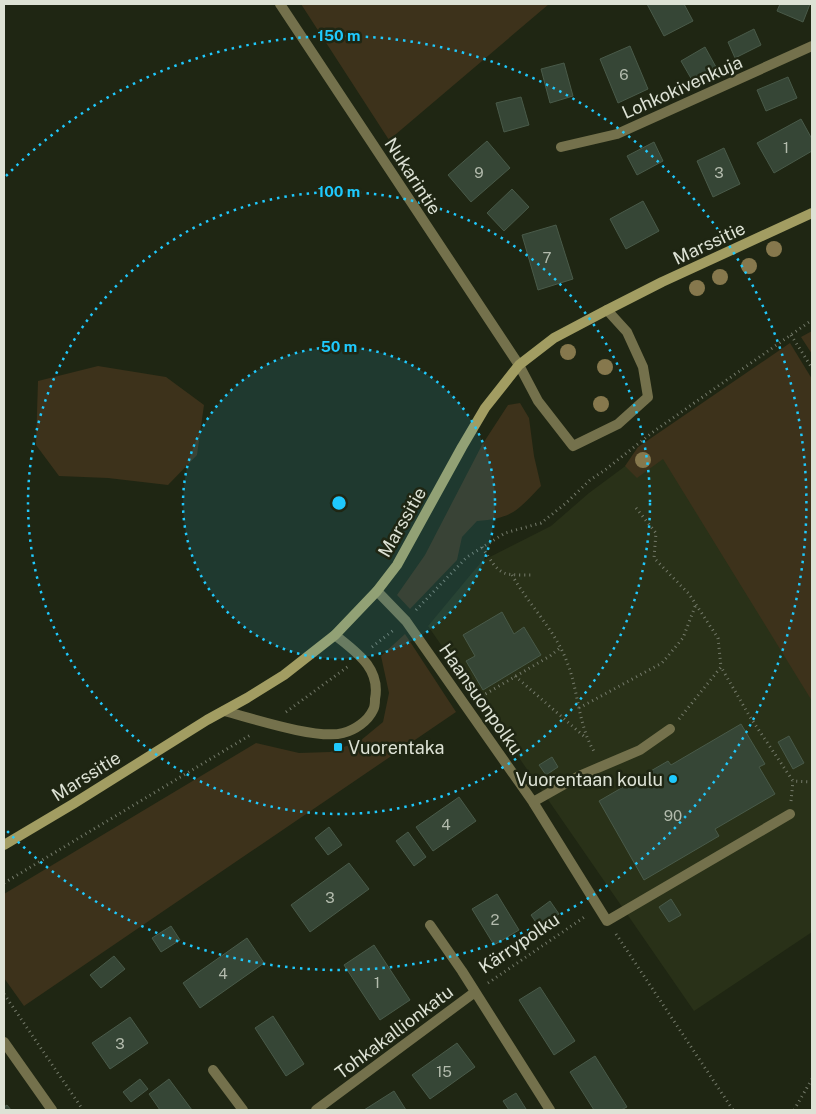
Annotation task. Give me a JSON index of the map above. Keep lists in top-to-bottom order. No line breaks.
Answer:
{"streets":{"main road":["Marssitie"],"street":["Lohkokivenkuja","Nukarintie","Haansuonpolku","Kärrypolku","Tohkakallionkatu"]},"crossings":[["Nukarintie","Marssitie"],["Marssitie","Haansuonpolku"],["Haansuonpolku","Kärrypolku"],["Kärrypolku","Tohkakallionkatu"]],"places":{"transit":["Vuorentaka"],"other":["Vuorentaan koulu"]},"house_numbers":["6","1","9","3","7","90","4","3","2","4","1","3","15"],"rings":["150 m","100 m","50 m"]}
